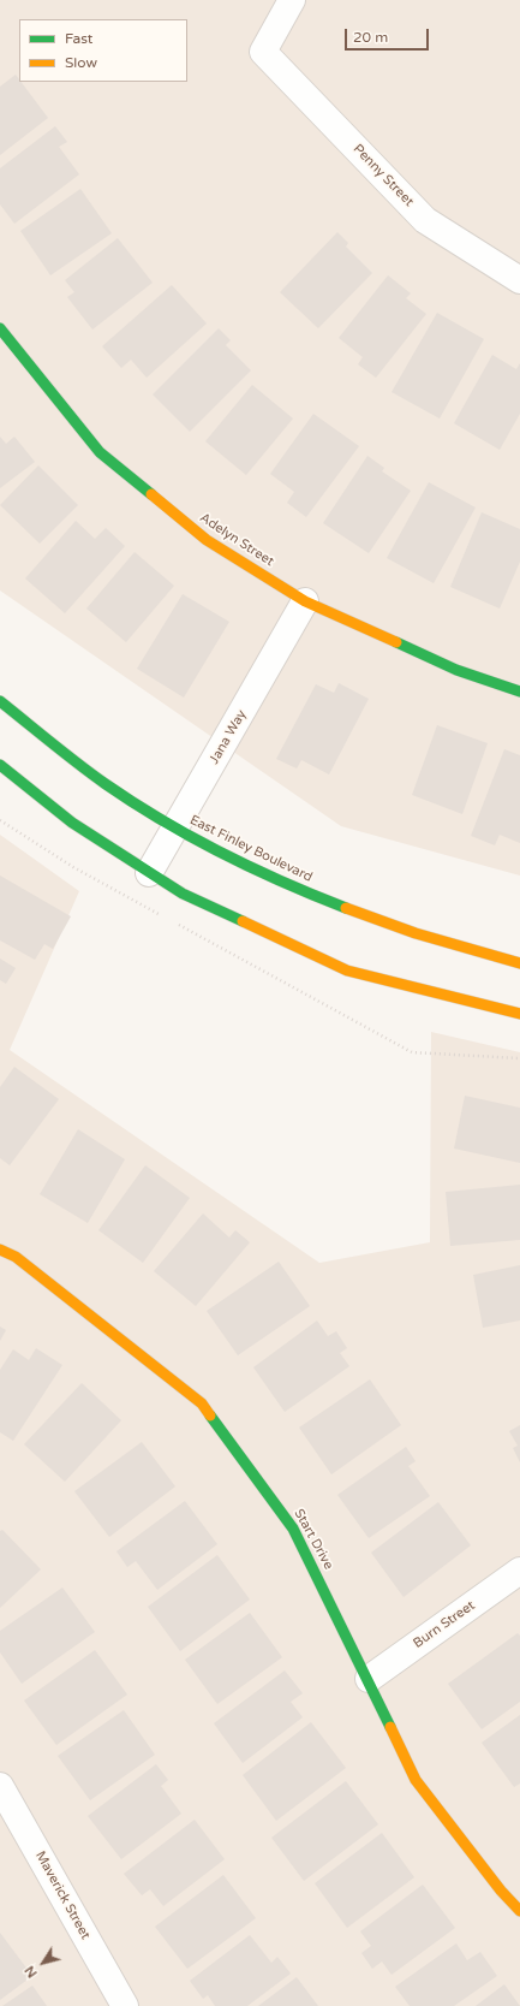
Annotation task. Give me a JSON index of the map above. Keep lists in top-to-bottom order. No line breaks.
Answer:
{"streets":{"street":["Penny Street","Adelyn Street","Jana Way","East Finley Boulevard","Start Drive","Burn Street","Maverick Street"]},"crossings":[["Adelyn Street","Jana Way"],["Jana Way","East Finley Boulevard"],["Start Drive","Burn Street"]],"legend":["Fast","Slow"],"scale_bar":"20 m","north":"bottom left"}
